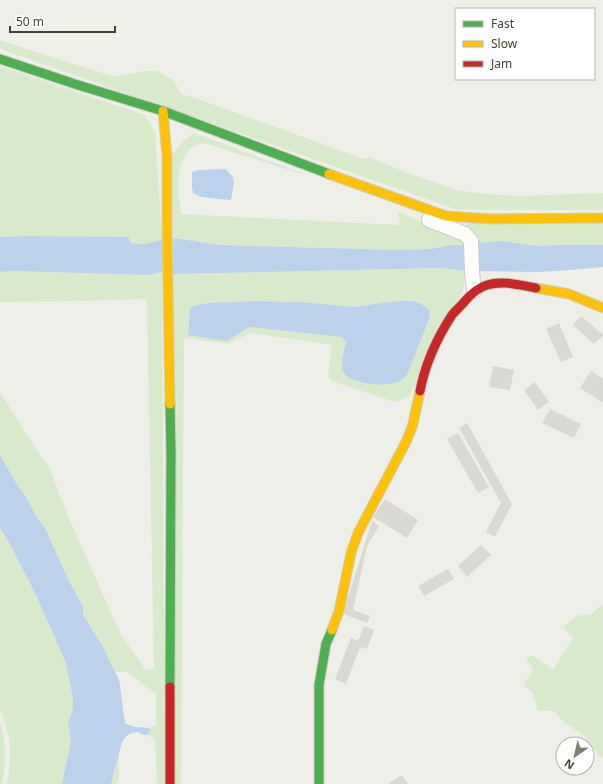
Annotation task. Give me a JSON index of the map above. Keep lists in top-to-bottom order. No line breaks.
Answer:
{"legend":["Fast","Slow","Jam"],"scale_bar":"50 m","north":"bottom left"}
